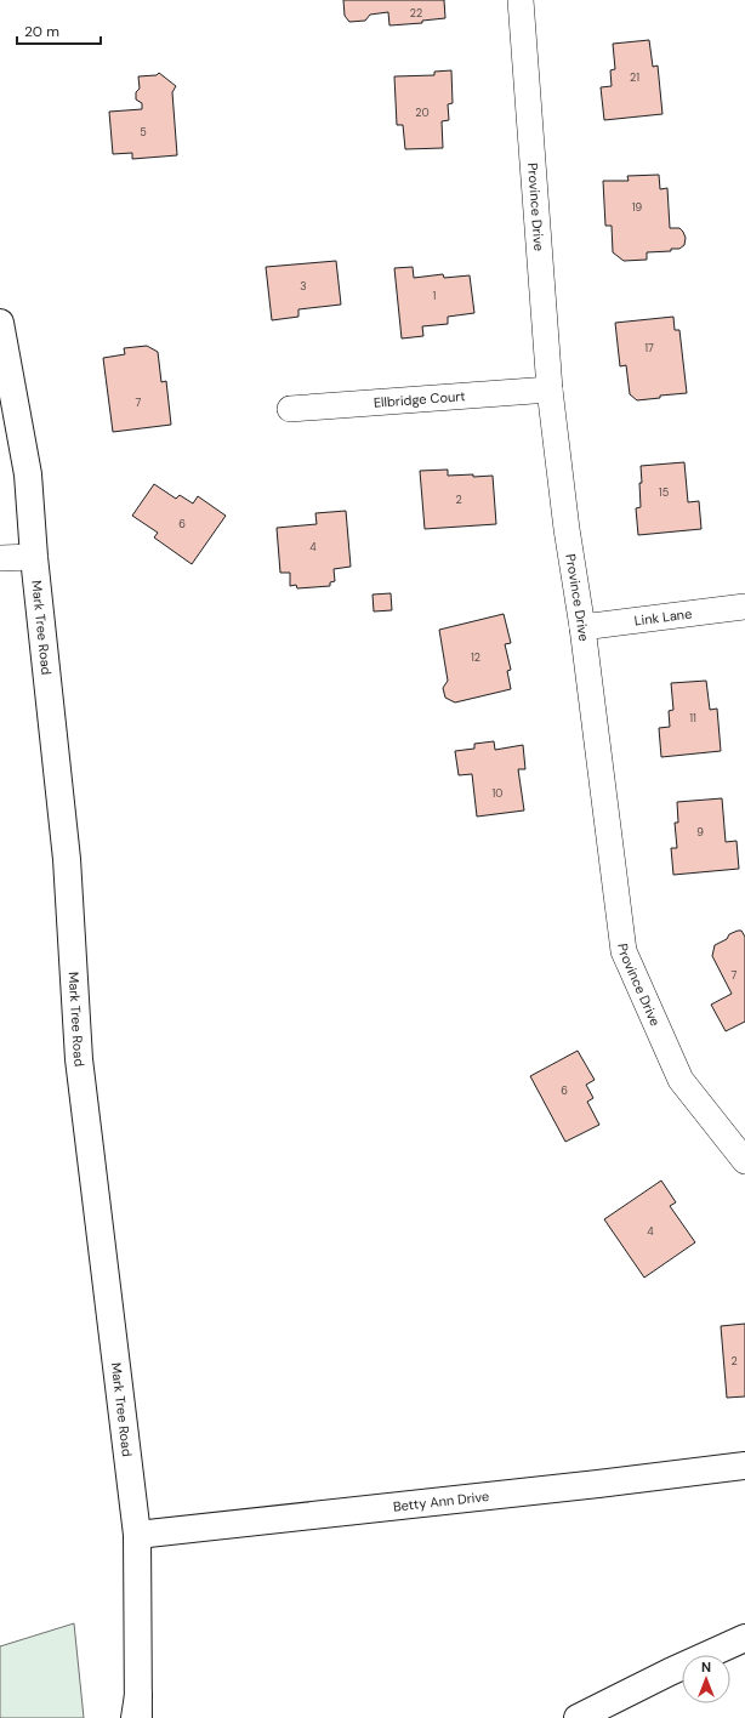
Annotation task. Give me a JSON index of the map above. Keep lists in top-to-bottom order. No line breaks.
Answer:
{"streets":{"main road":["Mark Tree Road","Betty Ann Drive"],"street":["Province Drive","Ellbridge Court","Link Lane"]},"crossings":[["Province Drive","Ellbridge Court"],["Province Drive","Link Lane"],["Mark Tree Road","Betty Ann Drive"]],"house_numbers":["22","21","20","5","19","3","1","17","7","15","2","6","4","12","11","10","9","7","6","4","2"],"scale_bar":"20 m","north":"top"}
